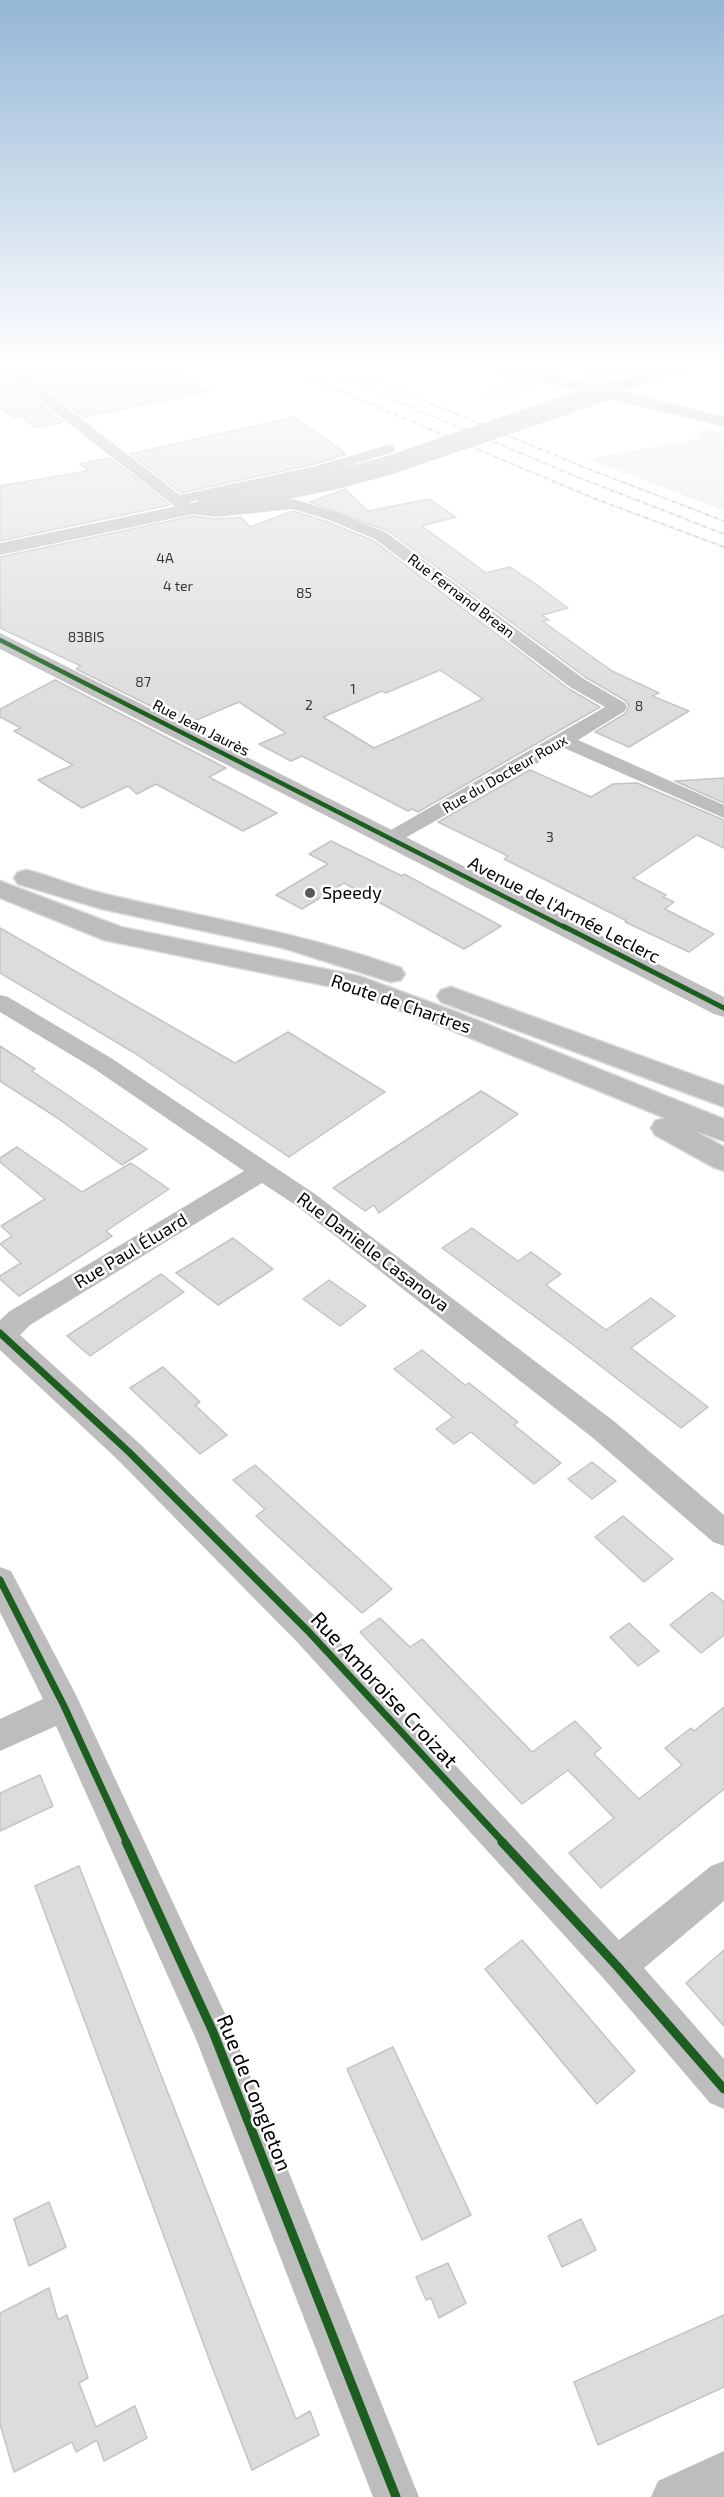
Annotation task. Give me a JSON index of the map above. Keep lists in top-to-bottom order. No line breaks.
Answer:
{"streets":{"main road":["Route de Chartres"],"street":["Rue Fernand Brean","Rue Jean Jaurès","Rue du Docteur Roux","Avenue de l'Armée Leclerc","Rue Paul Éluard","Rue Danielle Casanova","Rue Ambroise Croizat","Rue de Congleton"]},"crossings":[["Rue Fernand Brean","Rue du Docteur Roux"],["Rue Jean Jaurès","Rue du Docteur Roux"],["Rue Jean Jaurès","Avenue de l'Armée Leclerc"],["Rue du Docteur Roux","Avenue de l'Armée Leclerc"],["Rue Paul Éluard","Rue Danielle Casanova"],["Rue Paul Éluard","Rue Ambroise Croizat"]],"places":["Speedy"],"house_numbers":["4A","4 ter","85","83BIS","87","1","2","8","3"]}
